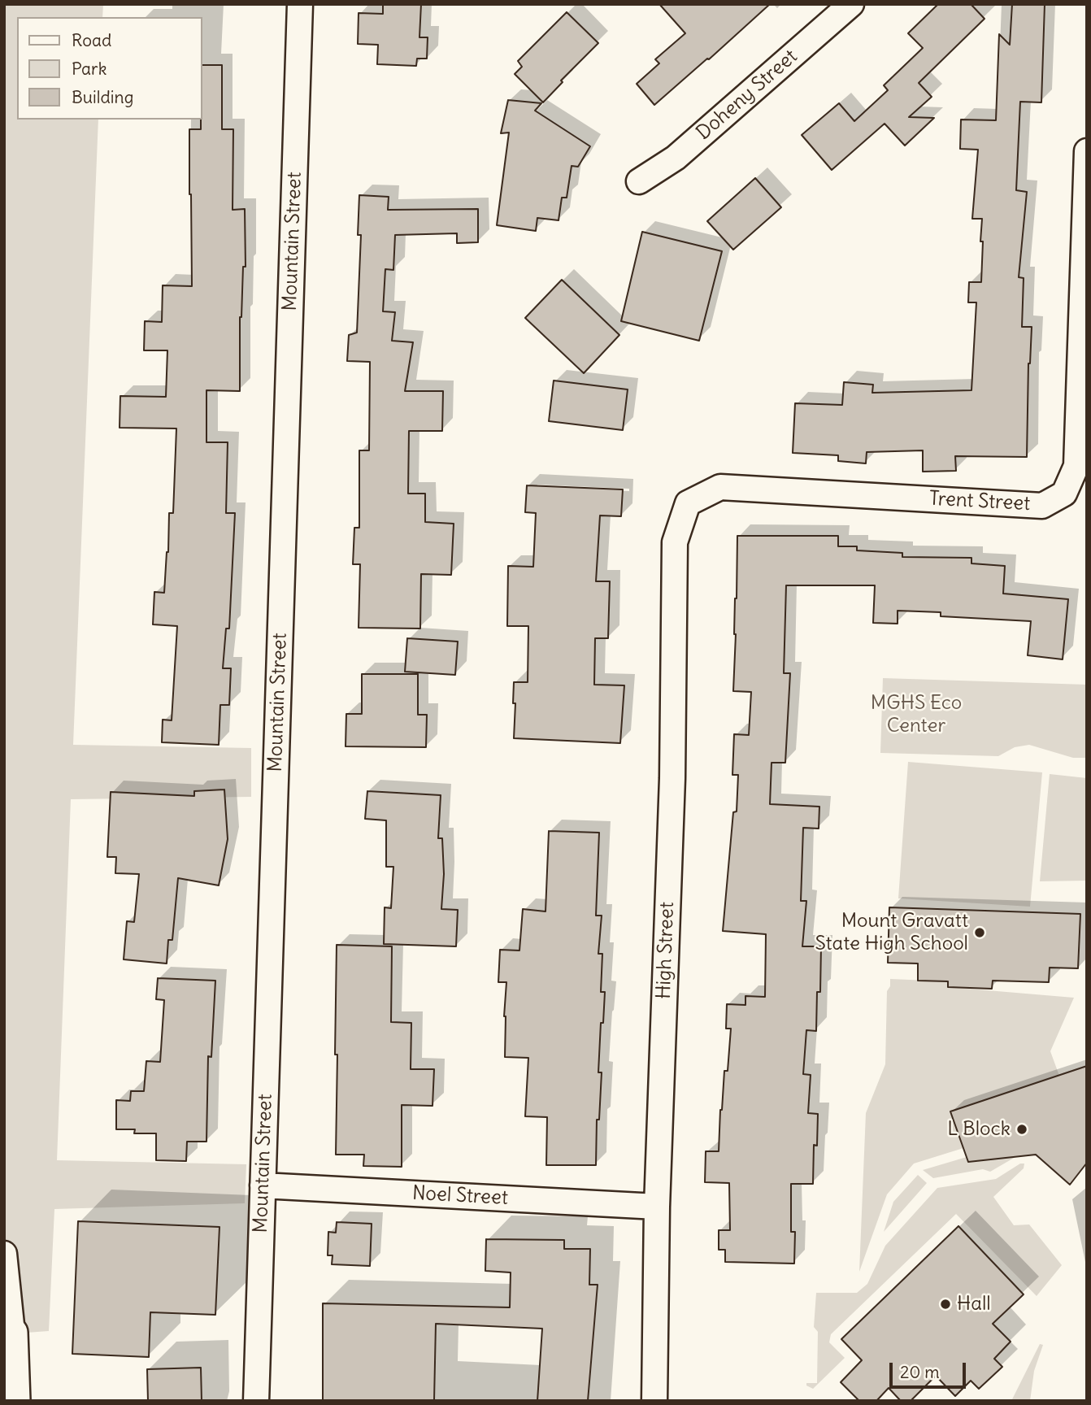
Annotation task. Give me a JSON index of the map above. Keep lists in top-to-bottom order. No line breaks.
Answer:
{"streets":{"street":["Doheny Street","Mountain Street","Trent Street","High Street","Noel Street"]},"crossings":[["Mountain Street","Noel Street"],["Trent Street","High Street"],["High Street","Noel Street"]],"parks":["MGHS Eco Center"],"places":["Mount Gravatt State High School","L Block","Hall"],"legend":["Road","Park","Building"],"scale_bar":"20 m"}
